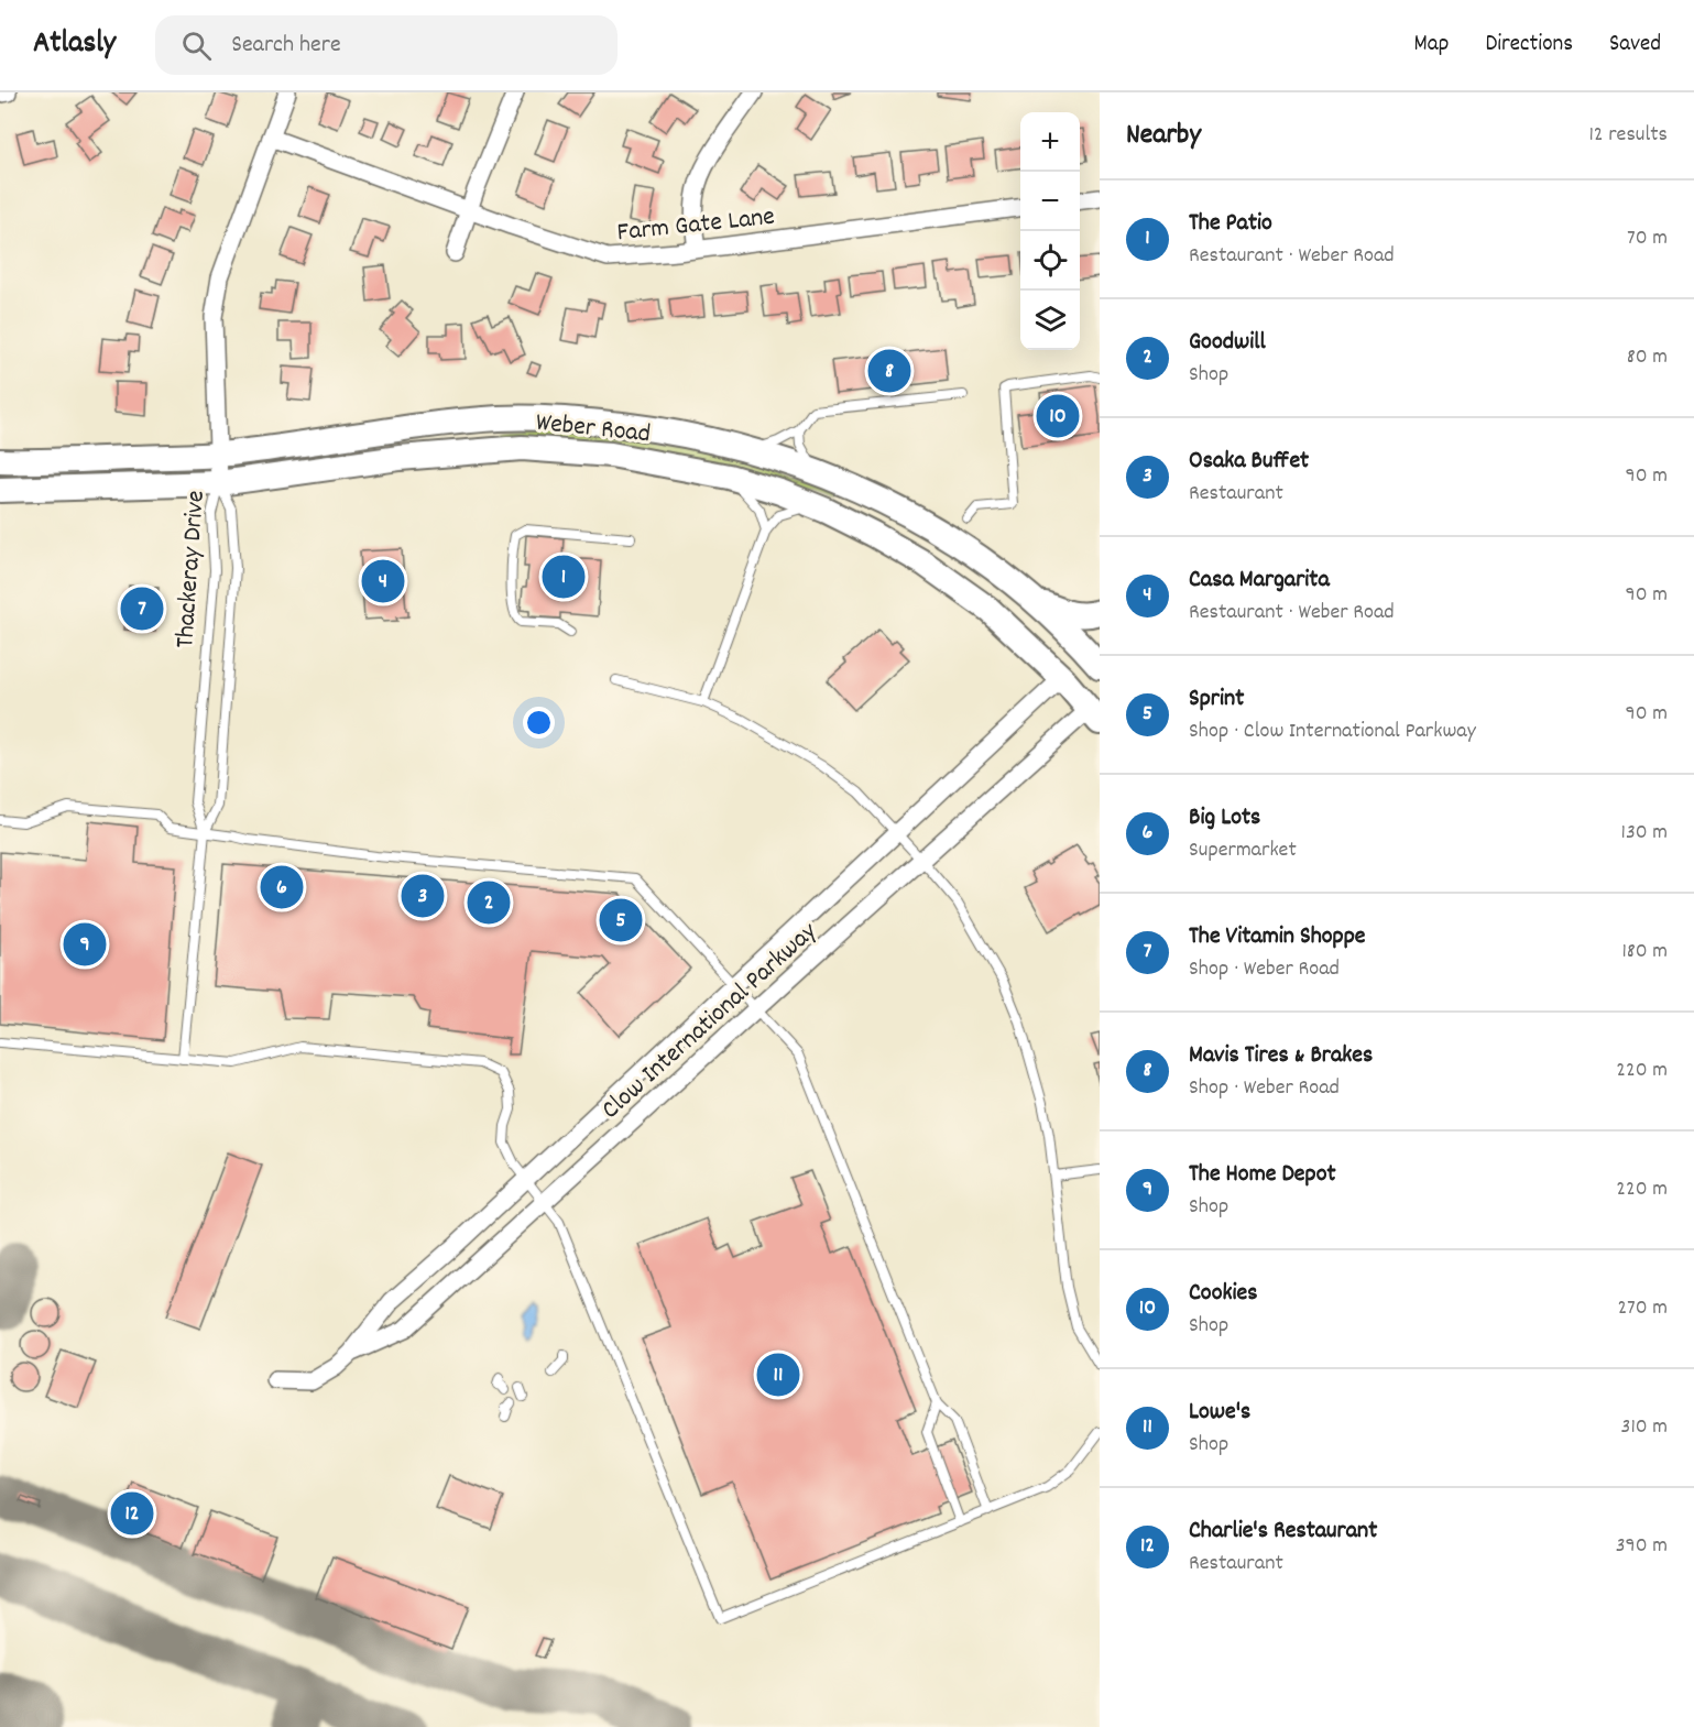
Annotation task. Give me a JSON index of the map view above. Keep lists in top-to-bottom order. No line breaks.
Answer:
{"streets":{"main road":["Weber Road"],"street":["Farm Gate Lane","Thackeray Drive","Clow International Parkway"]},"crossings":[["Farm Gate Lane","Thackeray Drive"],["Weber Road","Thackeray Drive"],["Weber Road","Clow International Parkway"]],"page":{"header":"Atlasly","search":"Search here","nav":["Map","Directions","Saved"],"heading":["Nearby","12 results"],"map_buttons":["+","−"],"list":[{"mark":"1","name":"The Patio","note":"Restaurant · Weber Road","value":"70 m"},{"mark":"2","name":"Goodwill","note":"Shop","value":"80 m"},{"mark":"3","name":"Osaka Buffet","note":"Restaurant","value":"90 m"},{"mark":"4","name":"Casa Margarita","note":"Restaurant · Weber Road","value":"90 m"},{"mark":"5","name":"Sprint","note":"Shop · Clow International Parkway","value":"90 m"},{"mark":"6","name":"Big Lots","note":"Supermarket","value":"130 m"},{"mark":"7","name":"The Vitamin Shoppe","note":"Shop · Weber Road","value":"180 m"},{"mark":"8","name":"Mavis Tires & Brakes","note":"Shop · Weber Road","value":"220 m"},{"mark":"9","name":"The Home Depot","note":"Shop","value":"220 m"},{"mark":"10","name":"Cookies","note":"Shop","value":"270 m"},{"mark":"11","name":"Lowe's","note":"Shop","value":"310 m"},{"mark":"12","name":"Charlie's Restaurant","note":"Restaurant","value":"390 m"}],"pins":["8","10","1","4","7","6","3","2","5","9","11","12"]}}
